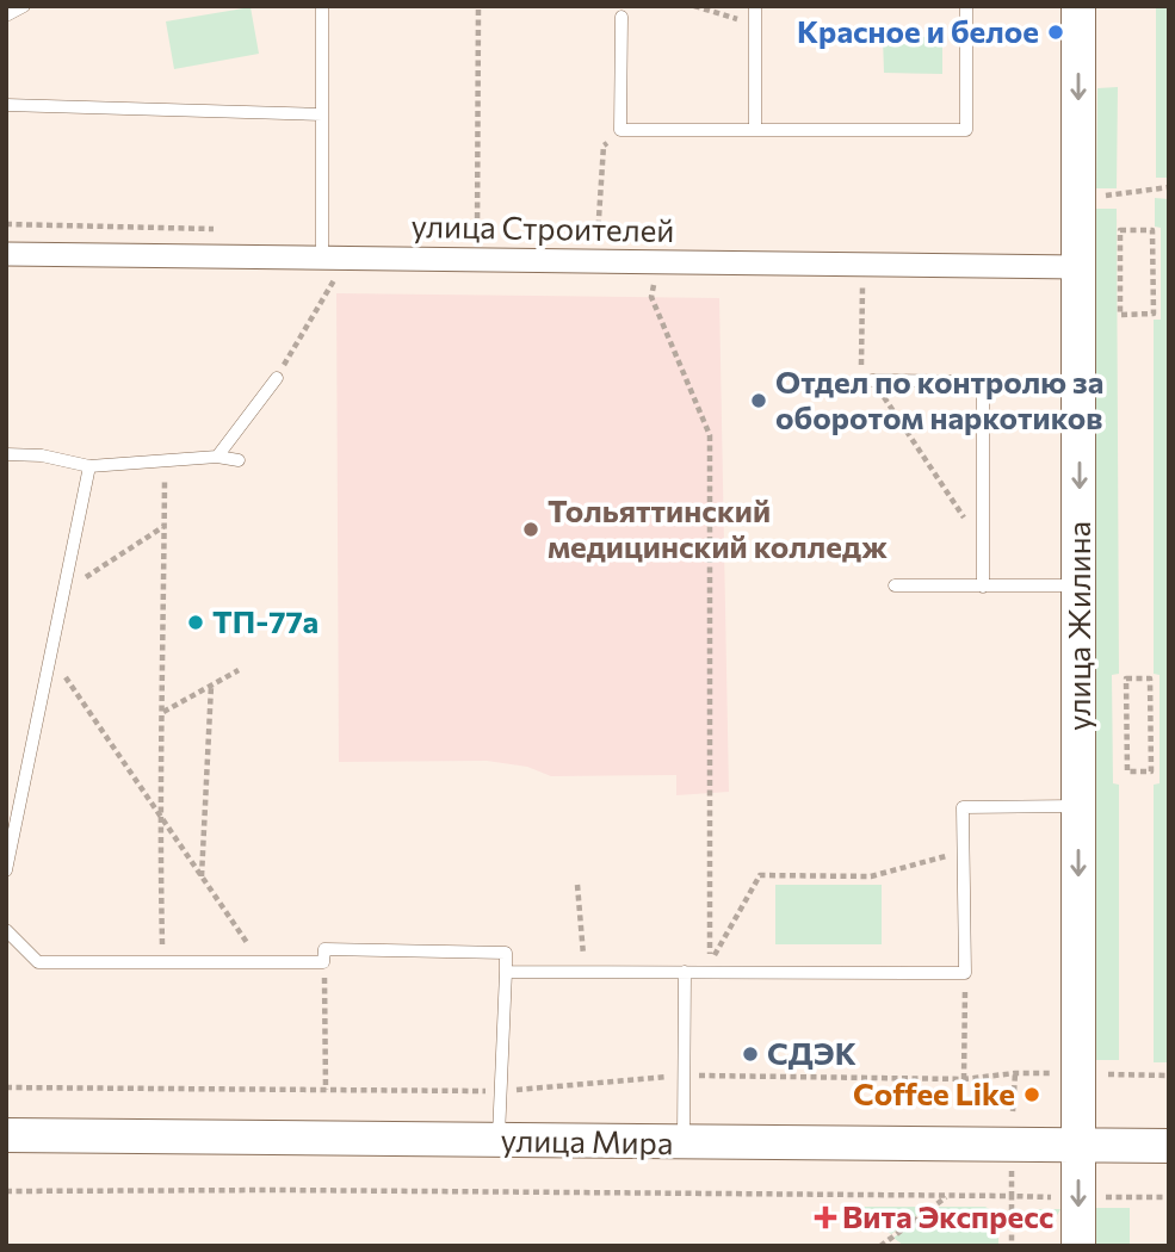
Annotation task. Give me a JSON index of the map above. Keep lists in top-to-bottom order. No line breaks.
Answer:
{"streets":{"main road":["улица Жилина","улица Мира"],"street":["улица Строителей"]},"crossings":[["улица Строителей","улица Жилина"],["улица Жилина","улица Мира"]],"one_way":["улица Жилина"],"places":{"other":["Красное и белое","Отдел по контролю за оборотом наркотиков","Тольяттинский медицинский колледж","ТП-77а","СДЭК","Coffee Like"],"health":["Вита Экспресс"]}}
